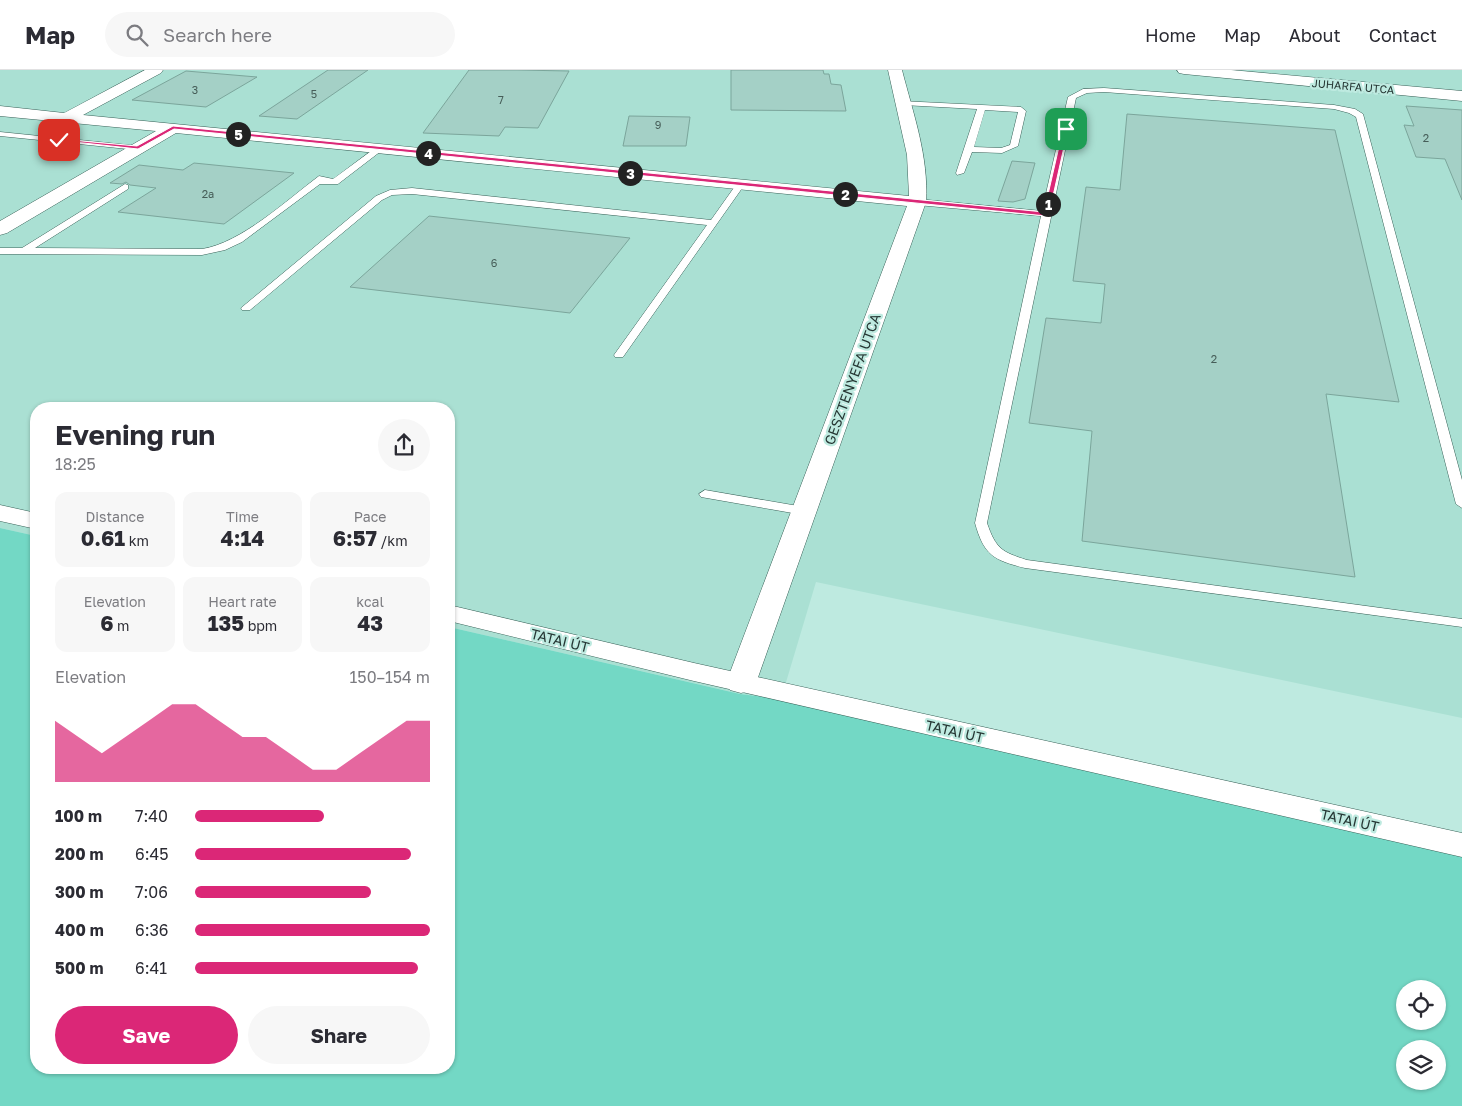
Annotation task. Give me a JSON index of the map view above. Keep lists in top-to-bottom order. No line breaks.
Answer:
{"streets":{"street":["JUHARFA UTCA","GESZTENYEFA UTCA","TATAI ÚT"]},"crossings":[["GESZTENYEFA UTCA","TATAI ÚT"]],"house_numbers":["3","5","7","9","2","2a","6","2"],"page":{"header":"Map","search":"Search here","nav":["Home","Map","About","Contact"],"pins":["5","4","3","2","1"],"heading":["Evening run","18:25"],"stats":[["Distance","0.61 km"],["Time","4:14"],["Pace","6:57 /km"],["Elevation","6 m"],["Heart rate","135 bpm"],["kcal","43"]],"chart":["Elevation","150–154 m"],"list":[{"name":"100 m","note":"7:40"},{"name":"200 m","note":"6:45"},{"name":"300 m","note":"7:06"},{"name":"400 m","note":"6:36"},{"name":"500 m","note":"6:41"}],"buttons":["Save","Share"]}}
